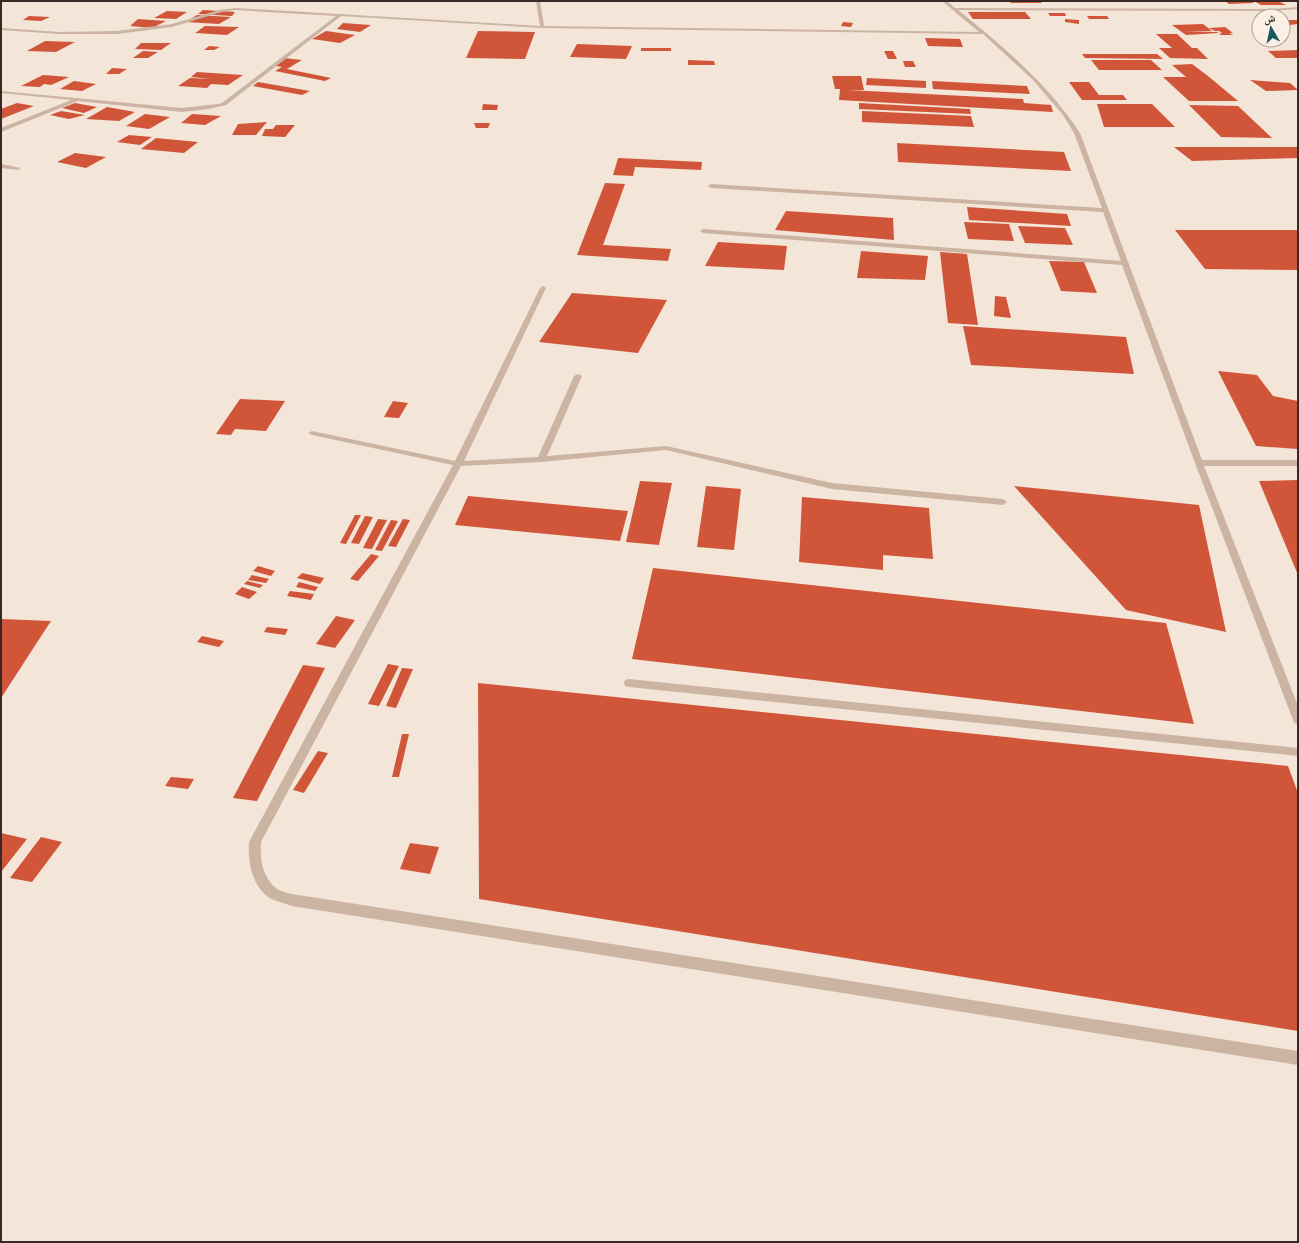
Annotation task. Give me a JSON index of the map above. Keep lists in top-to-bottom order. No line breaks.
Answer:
{"north":"top"}
